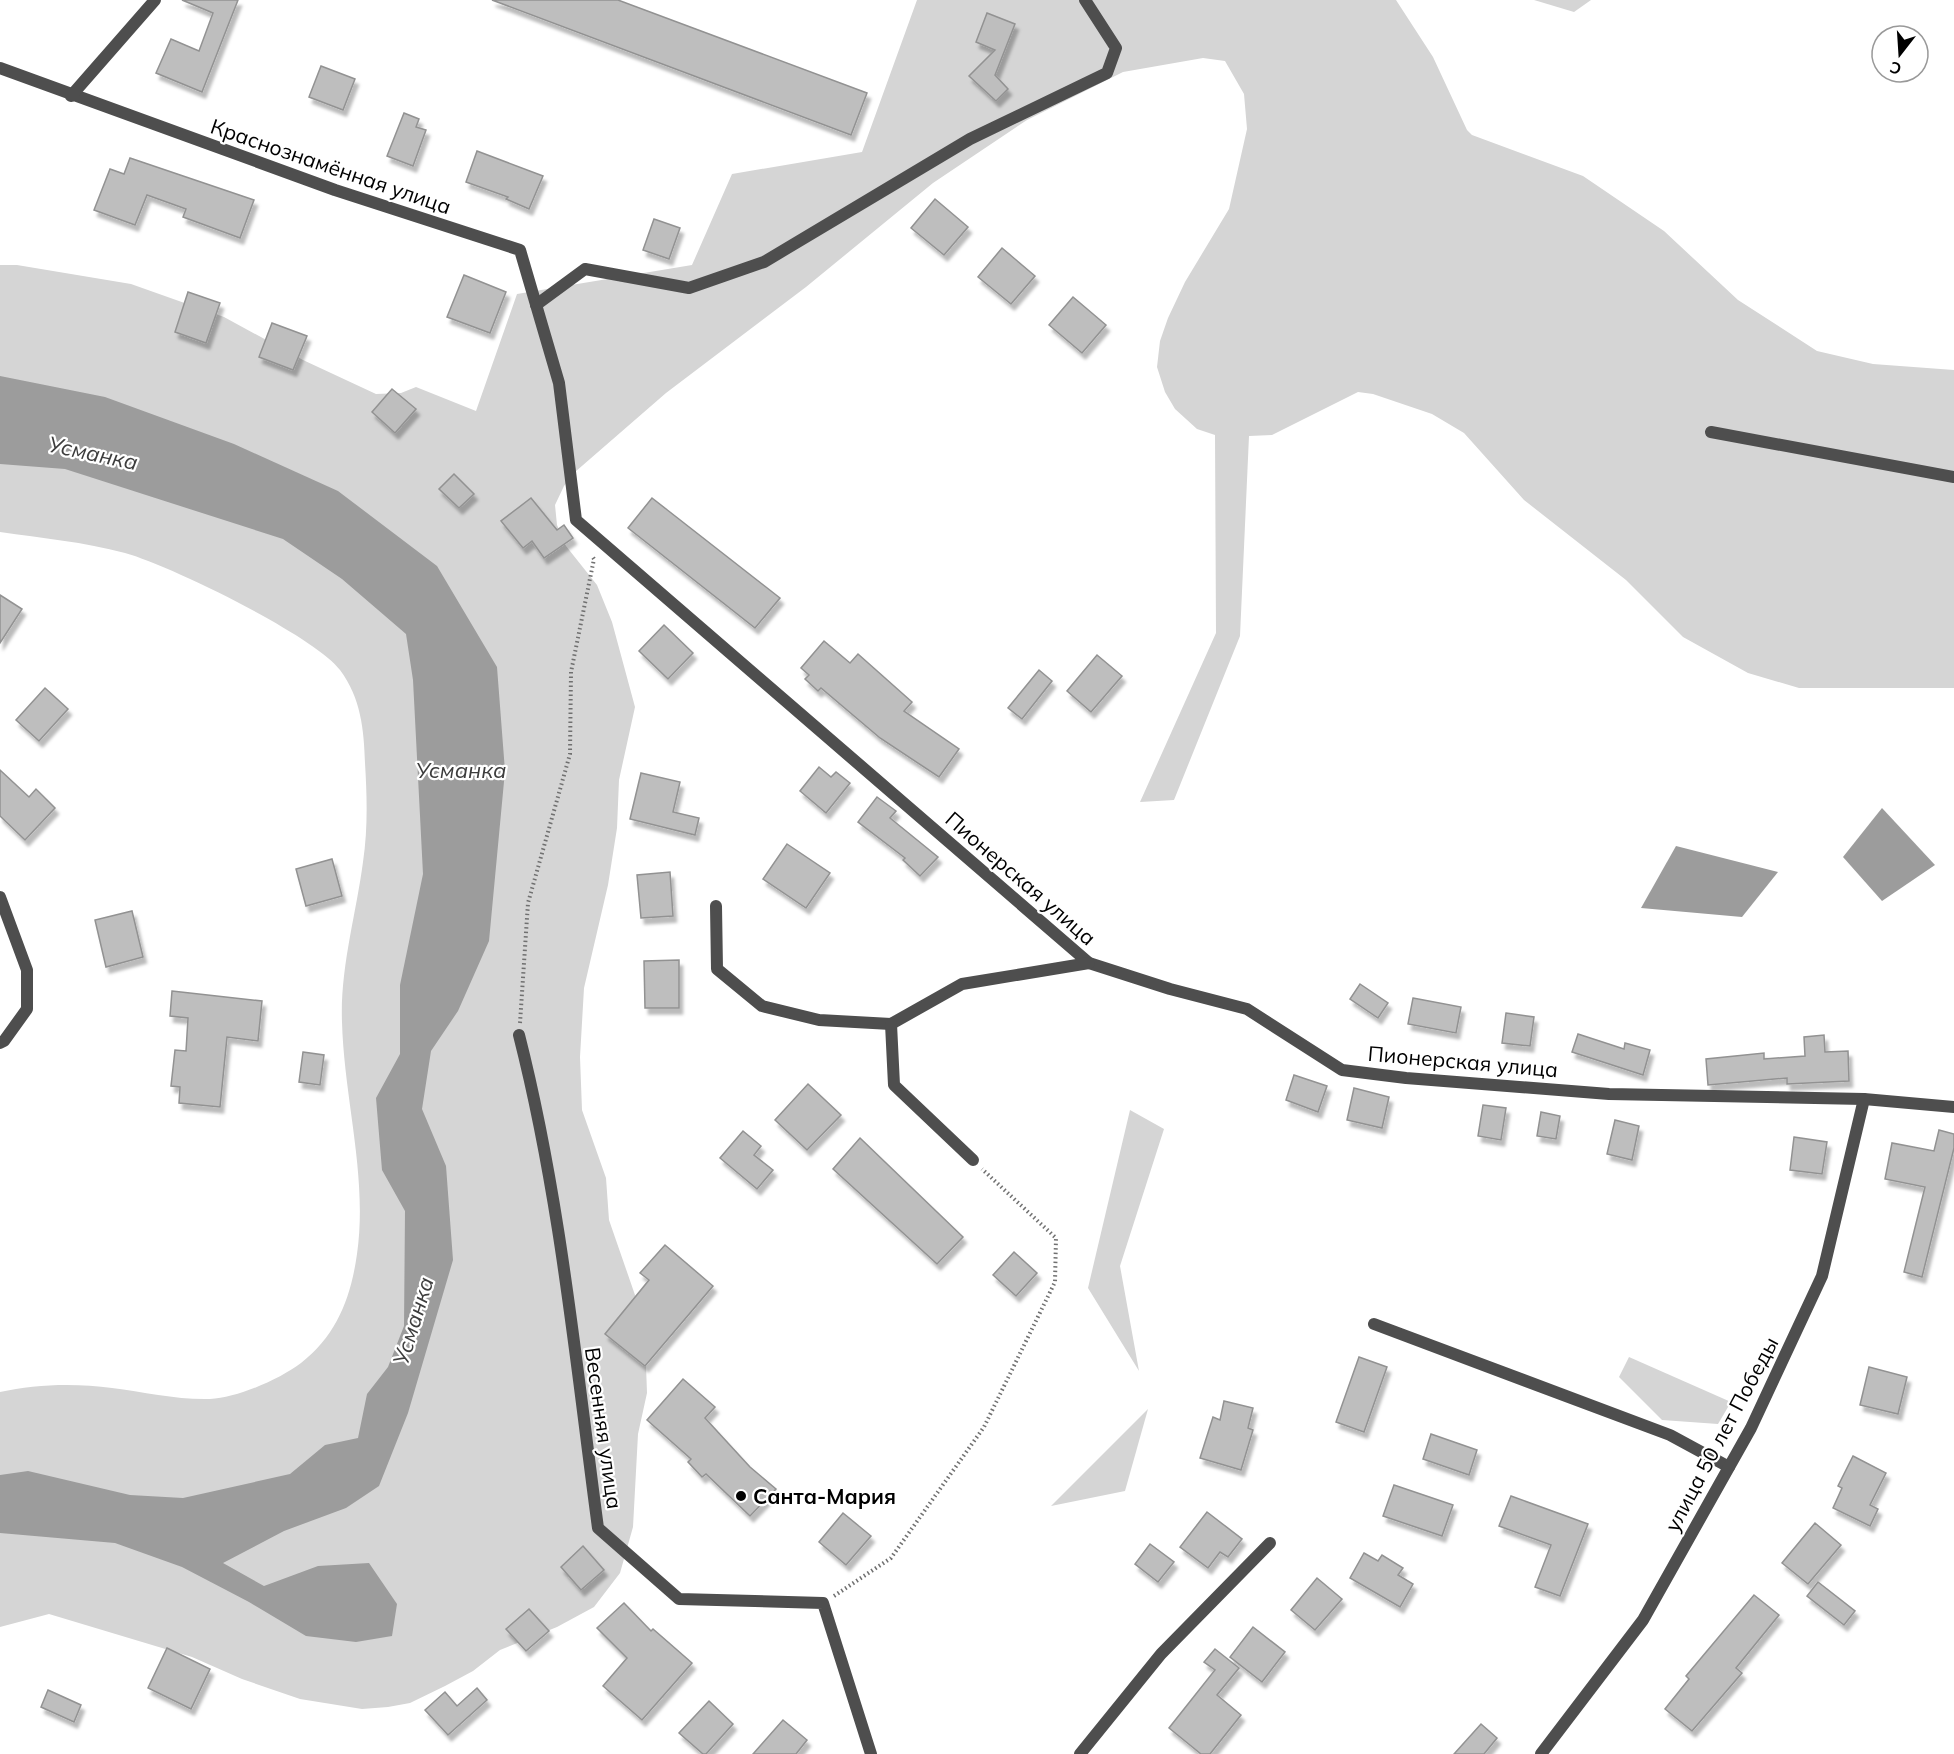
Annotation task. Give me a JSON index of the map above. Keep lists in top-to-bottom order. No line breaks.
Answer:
{"streets":{"street":["Краснознамённая улица","Пионерская улица","Весенняя улица","улица 50 лет Победы"]},"crossings":[["Краснознамённая улица","Пионерская улица"],["Пионерская улица","улица 50 лет Победы"]],"water":["Усманка"],"places":["Санта-Мария"],"north":"bottom"}
